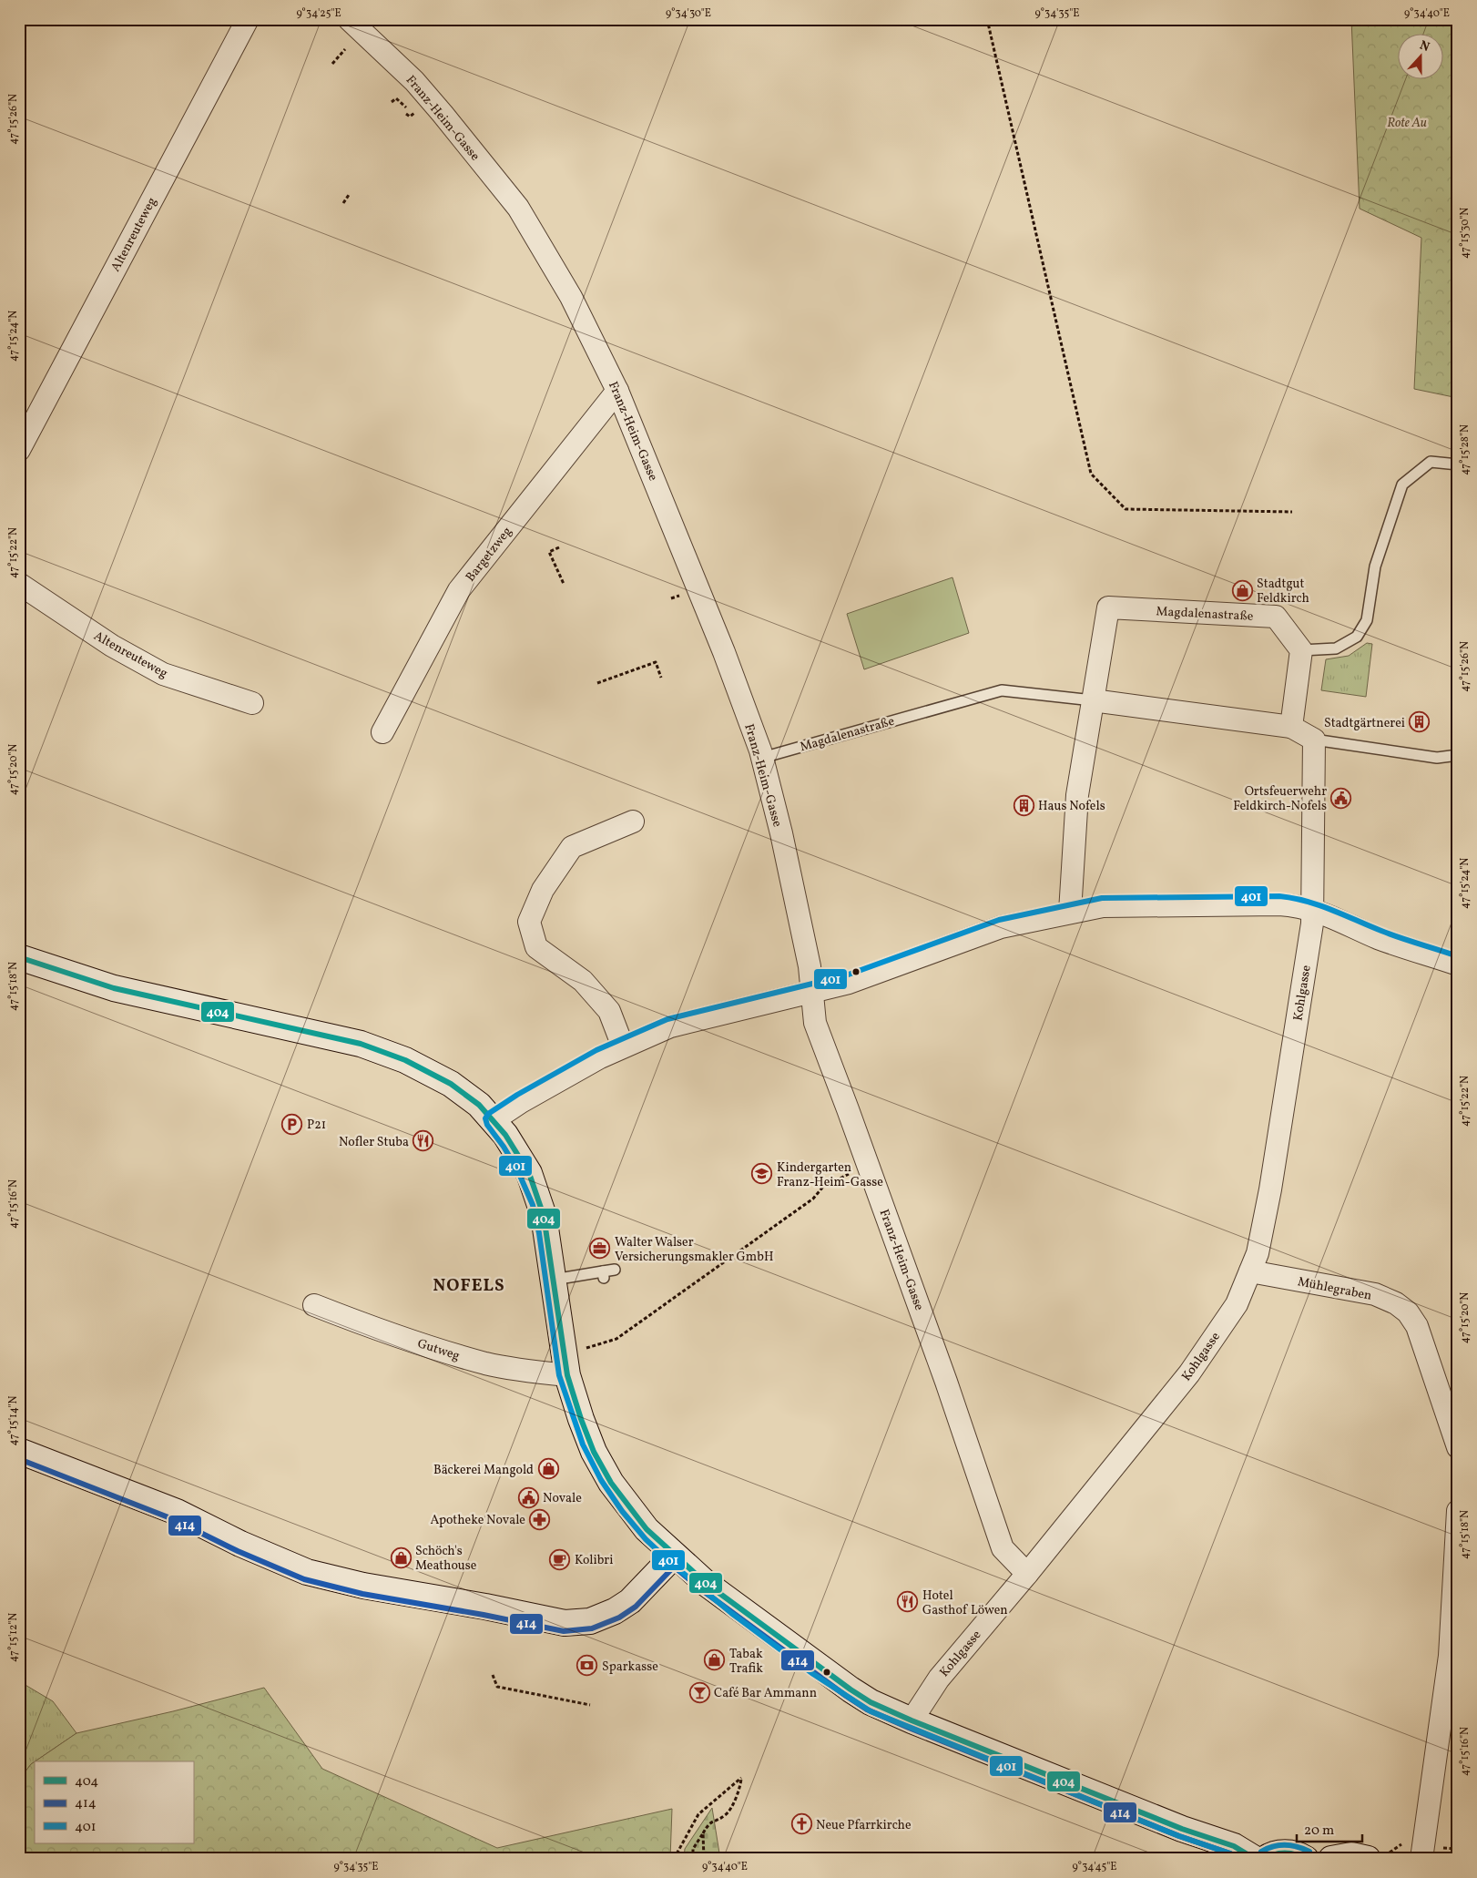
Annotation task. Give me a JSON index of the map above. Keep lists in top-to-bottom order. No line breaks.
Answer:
{"streets":{"street":["Franz-Heim-Gasse","Altenreuteweg","Bargetzweg","Magdalenastraße","Kohlgasse","Mühlegraben","Gutweg"]},"crossings":[["Franz-Heim-Gasse","Bargetzweg"],["Franz-Heim-Gasse","Magdalenastraße"],["Franz-Heim-Gasse","Kohlgasse"],["Kohlgasse","Mühlegraben"]],"districts":["NOFELS"],"parks":["Rote Au"],"places":{"shop":["Stadtgut Feldkirch","Bäckerei Mangold","Schöch's Meathouse","Tabak Trafik"],"building":["Stadtgärtnerei","Haus Nofels"],"public building":["Ortsfeuerwehr Feldkirch-Nofels","Novale"],"parking":["P21"],"restaurant":["Nofler Stuba","Hotel Gasthof Löwen"],"school or university":["Kindergarten Franz-Heim-Gasse"],"office":["Walter Walser Versicherungsmakler GmbH"],"pharmacy":["Apotheke Novale"],"cafe":["Kolibri"],"bank":["Sparkasse"],"bar":["Café Bar Ammann"],"church":["Neue Pfarrkirche"]},"lines":["transit line 401","transit line 404","transit line 414"],"legend":["404","414","401"],"scale_bar":"20 m","north":"top","coordinates":["9°34'25\"E","9°34'30\"E","9°34'35\"E","9°34'40\"E","47°15'26\"N","47°15'30\"N","47°15'24\"N","47°15'28\"N","47°15'22\"N","47°15'20\"N","47°15'18\"N","47°15'16\"N","47°15'14\"N","47°15'12\"N","9°34'45\"E"]}
